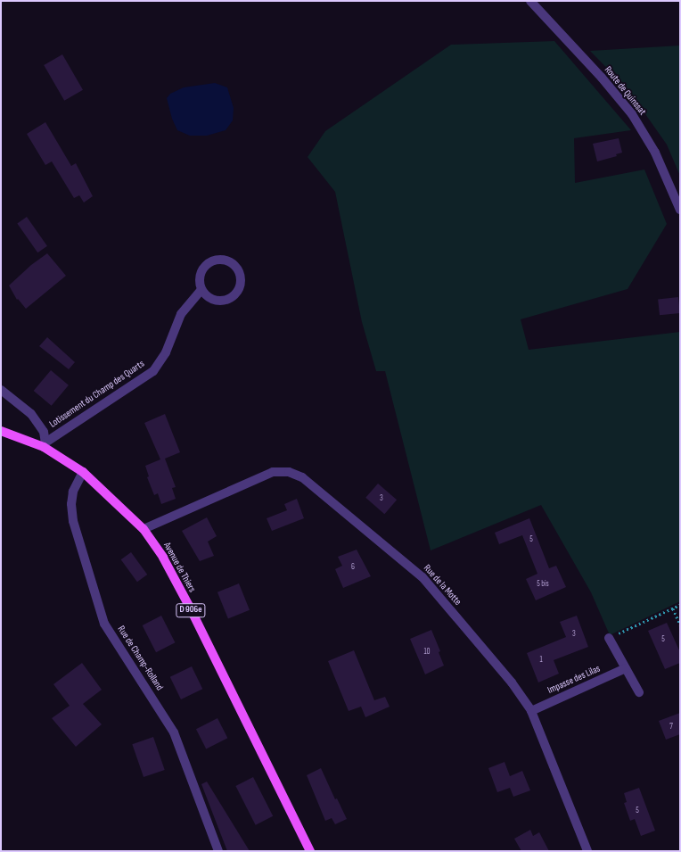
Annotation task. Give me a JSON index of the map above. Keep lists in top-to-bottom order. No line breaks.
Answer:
{"streets":{"main road":["Avenue de Thiers","D 906e"],"street":["Route de Quinssat","Lotissement du Champ des Quarts","Rue de la Motte","Rue de Champ-Rolland","Impasse des Lilas"]},"crossings":[["Lotissement du Champ des Quarts","Avenue de Thiers"],["Avenue de Thiers","Rue de la Motte"],["Avenue de Thiers","Rue de Champ-Rolland"],["Rue de la Motte","Impasse des Lilas"]],"house_numbers":["3","5","6","5 bis","3","5","10","1","7","5"]}
